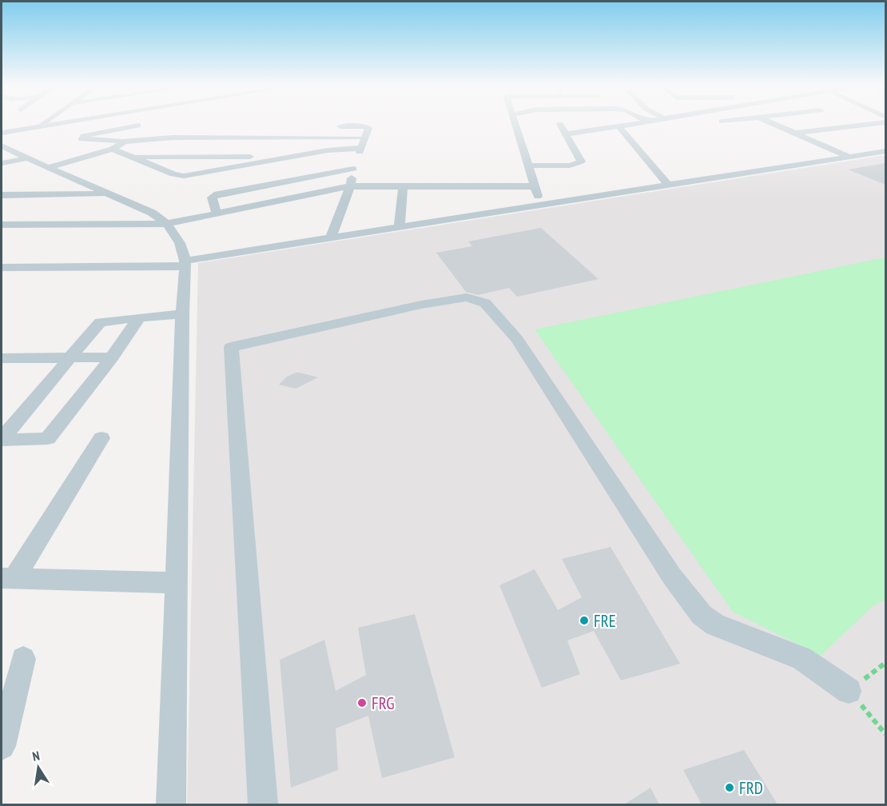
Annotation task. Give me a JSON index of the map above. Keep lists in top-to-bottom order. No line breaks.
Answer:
{"places":["FRE","FRG","FRD"],"north":"top"}
